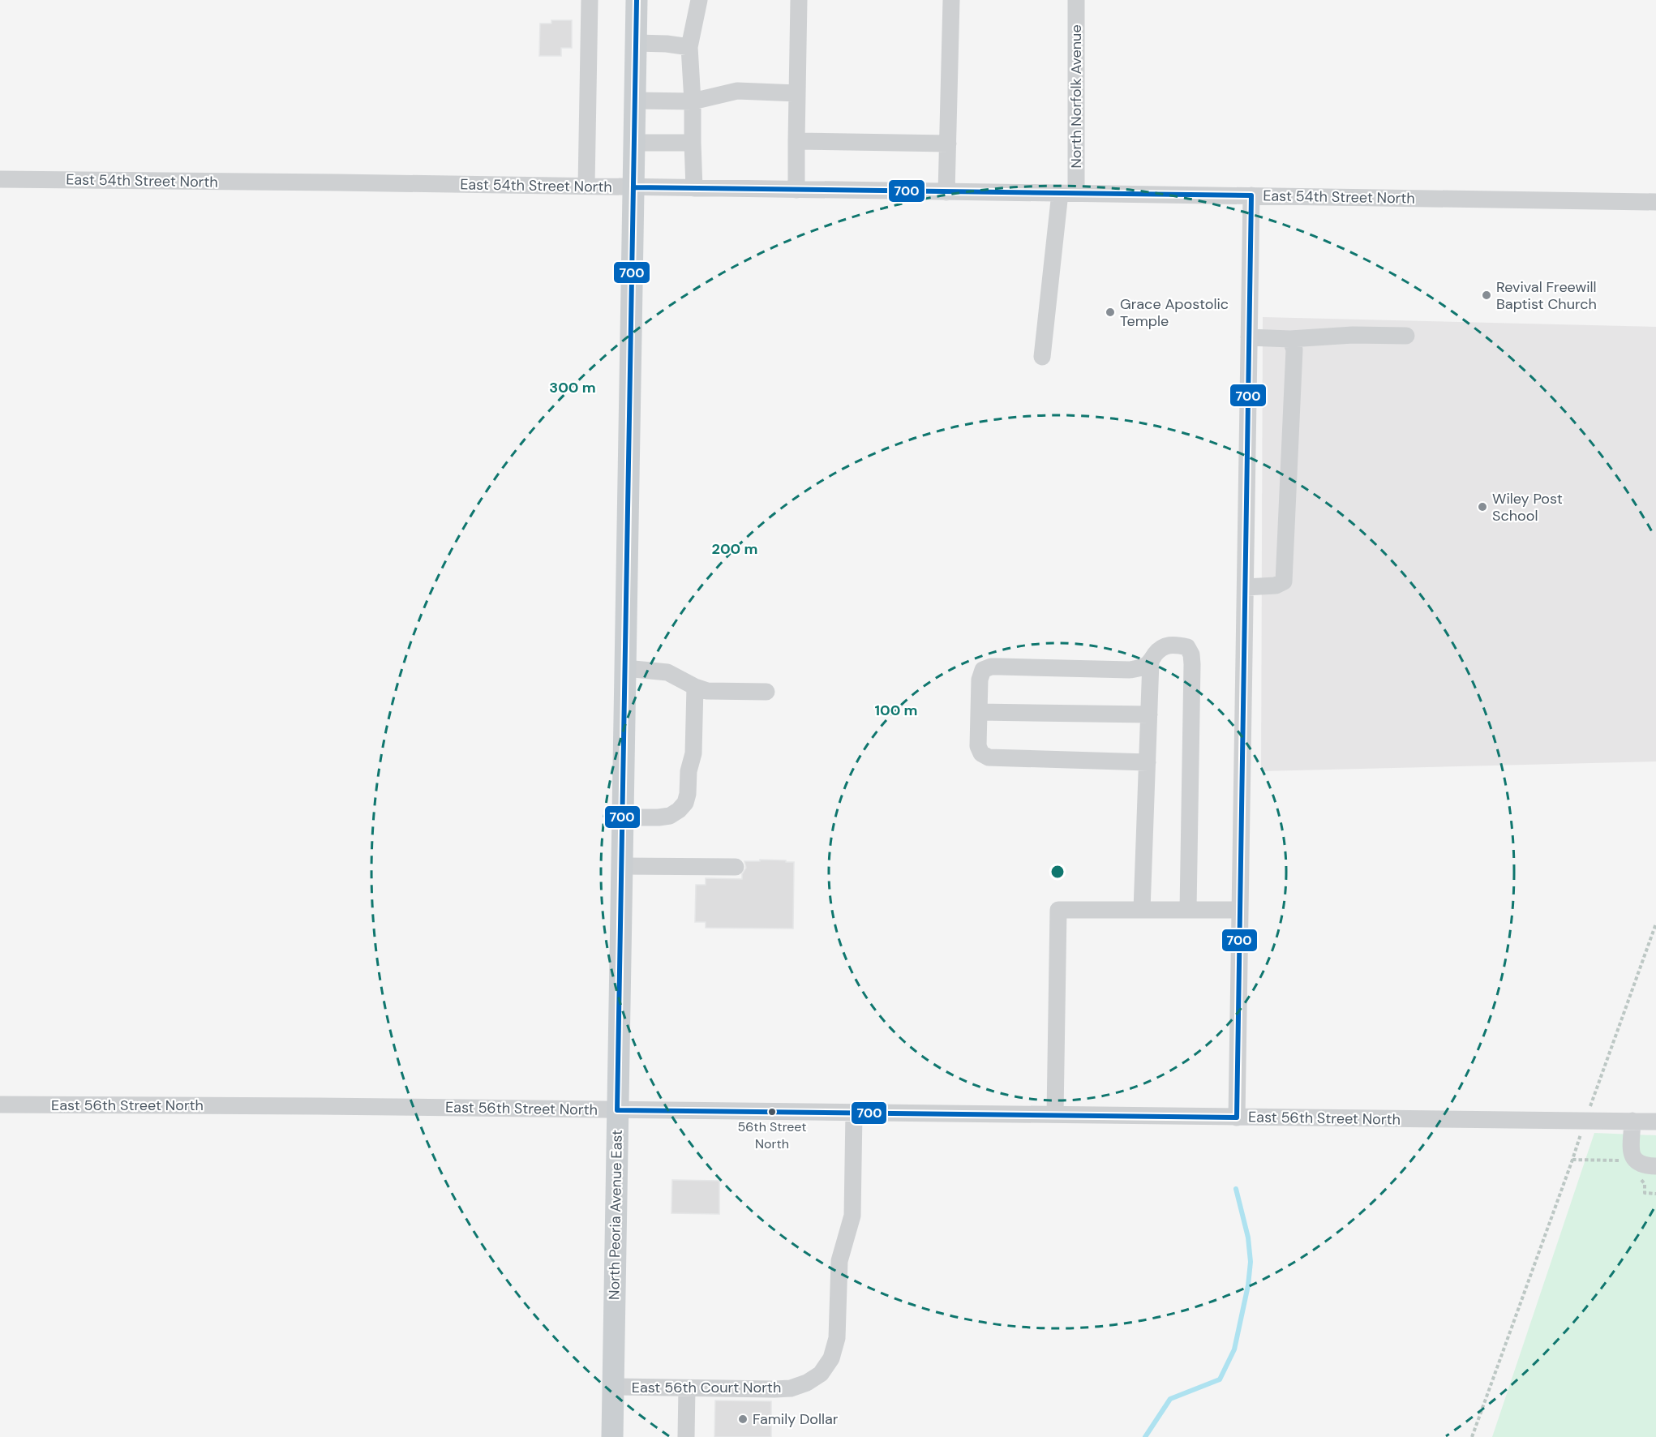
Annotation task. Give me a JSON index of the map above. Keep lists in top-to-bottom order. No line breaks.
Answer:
{"streets":{"main road":["North Peoria Avenue East"],"street":["North Norfolk Avenue","East 54th Street North","East 56th Street North","East 56th Court North"]},"crossings":[["North Norfolk Avenue","East 54th Street North"],["East 54th Street North","North Peoria Avenue East"],["East 56th Street North","North Peoria Avenue East"],["East 56th Street North","East 56th Court North"],["North Peoria Avenue East","East 56th Court North"]],"places":["Revival Freewill Baptist Church","Grace Apostolic Temple","Wiley Post School","56th Street North","Family Dollar"],"lines":["transit line 700"],"rings":["300 m","200 m","100 m"]}
